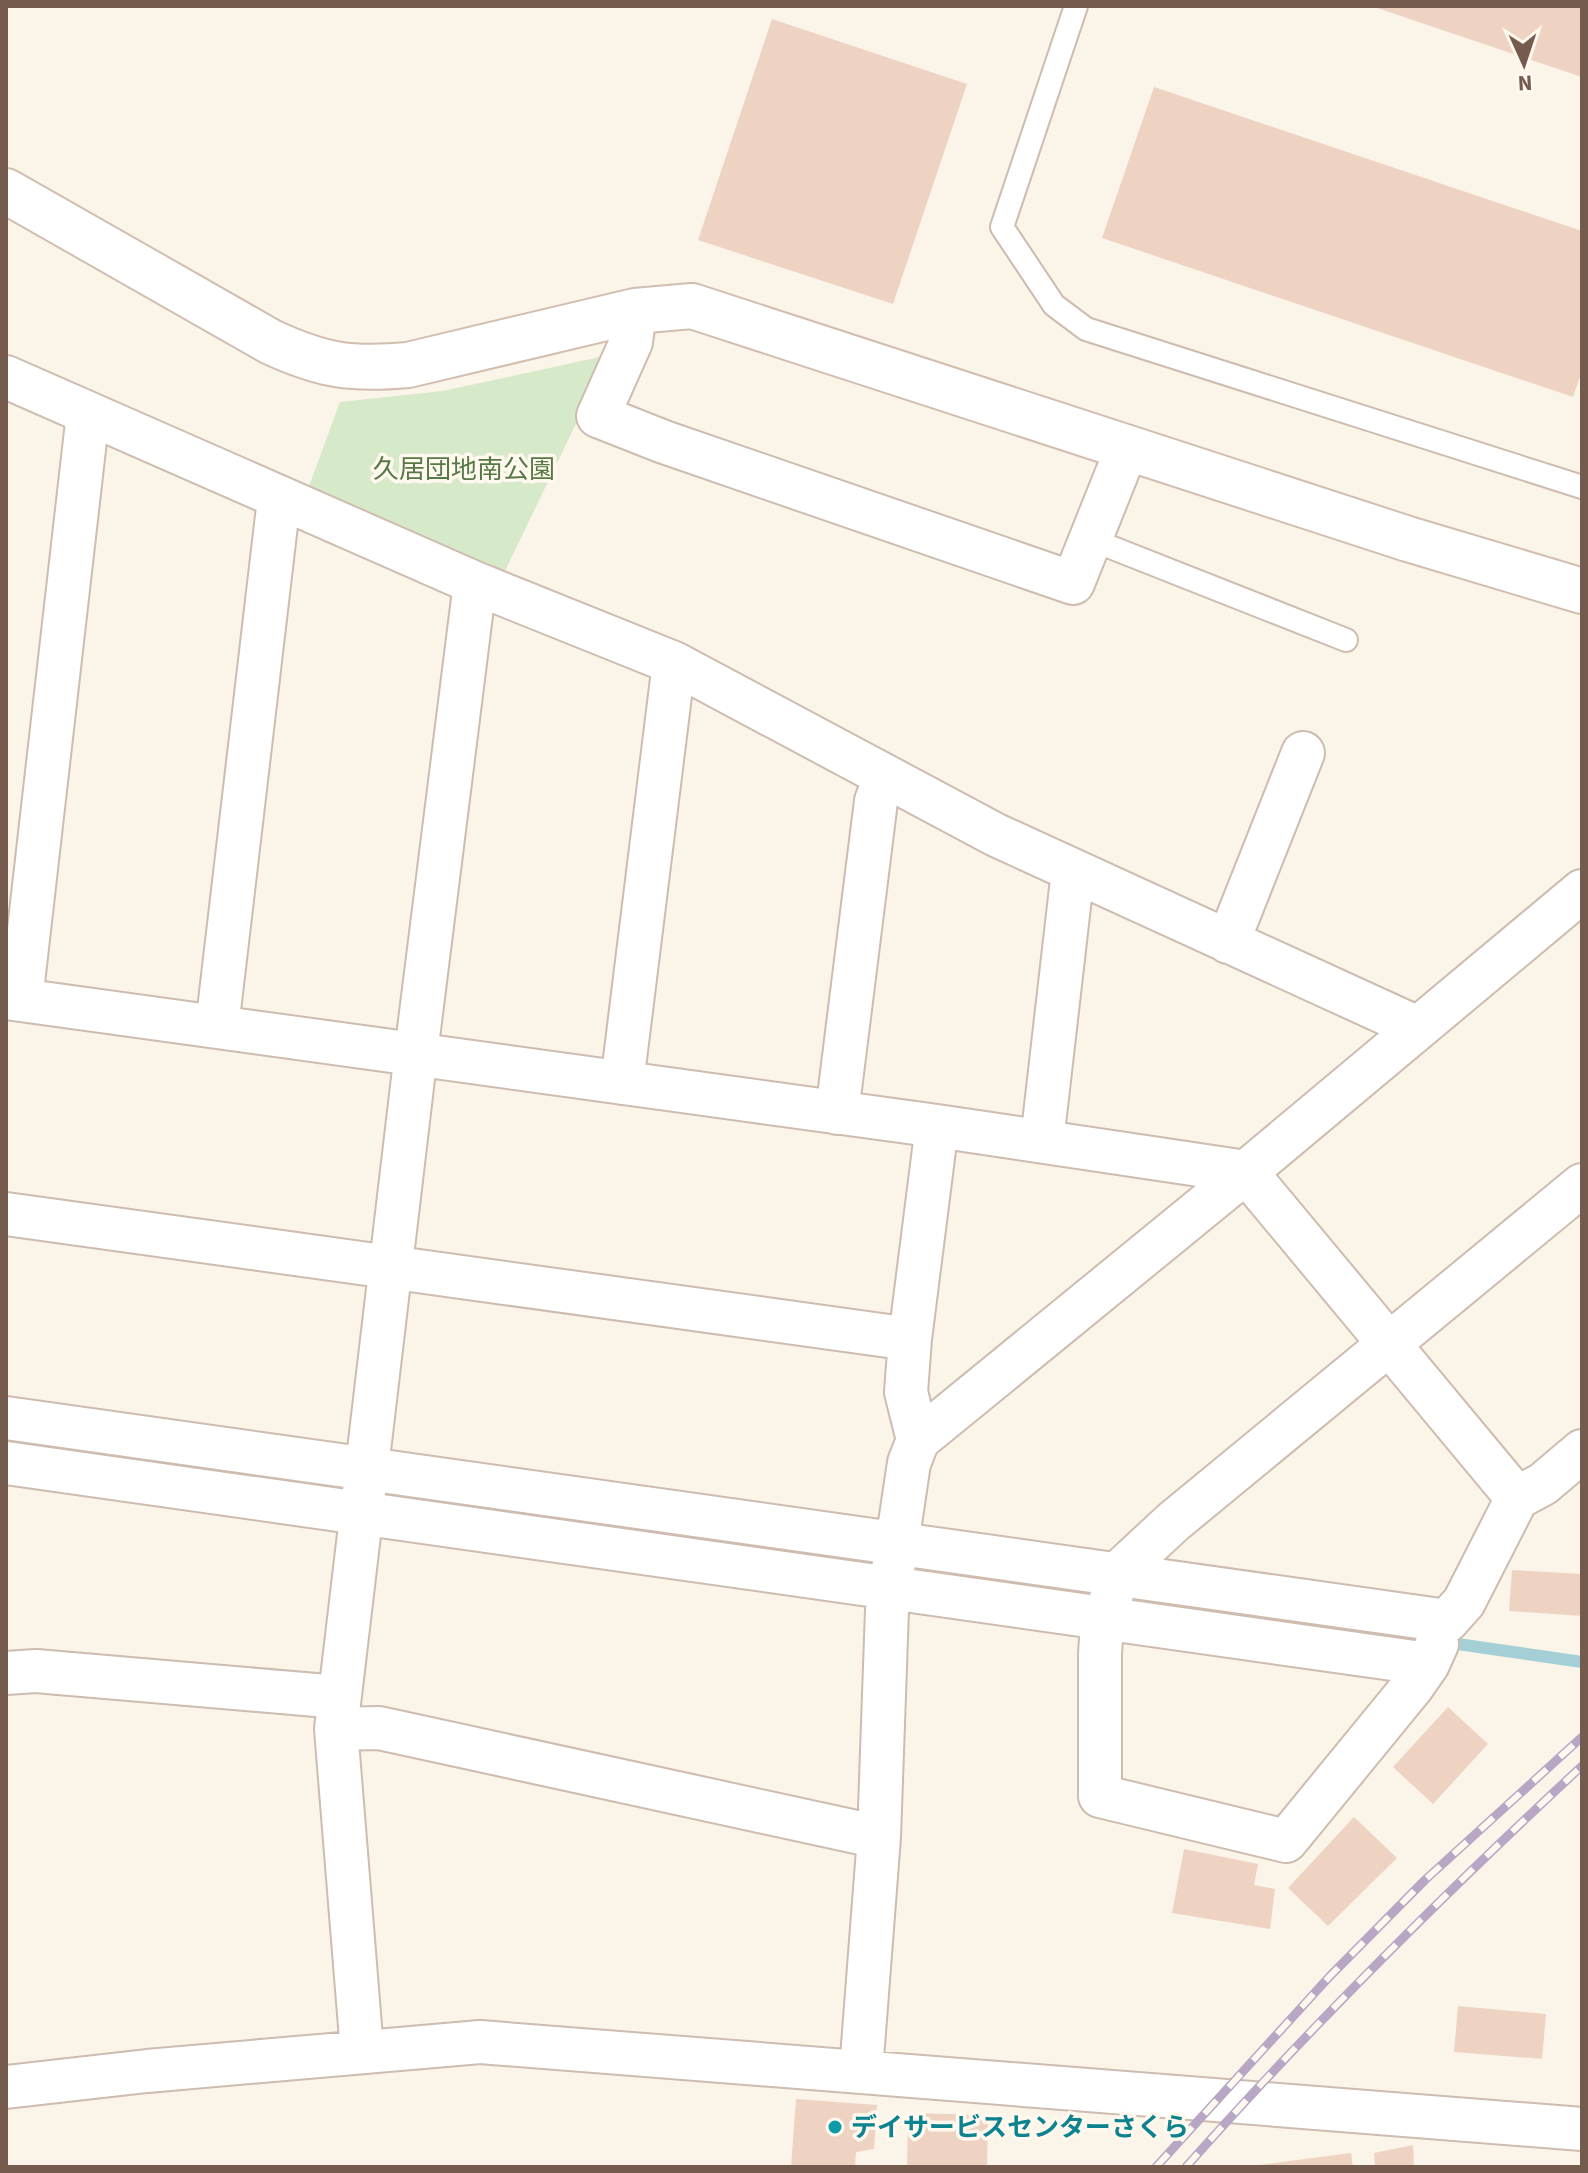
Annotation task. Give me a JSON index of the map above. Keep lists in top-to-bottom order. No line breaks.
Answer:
{"parks":["久居団地南公園"],"places":["デイサービスセンターさくら"],"north":"bottom"}
